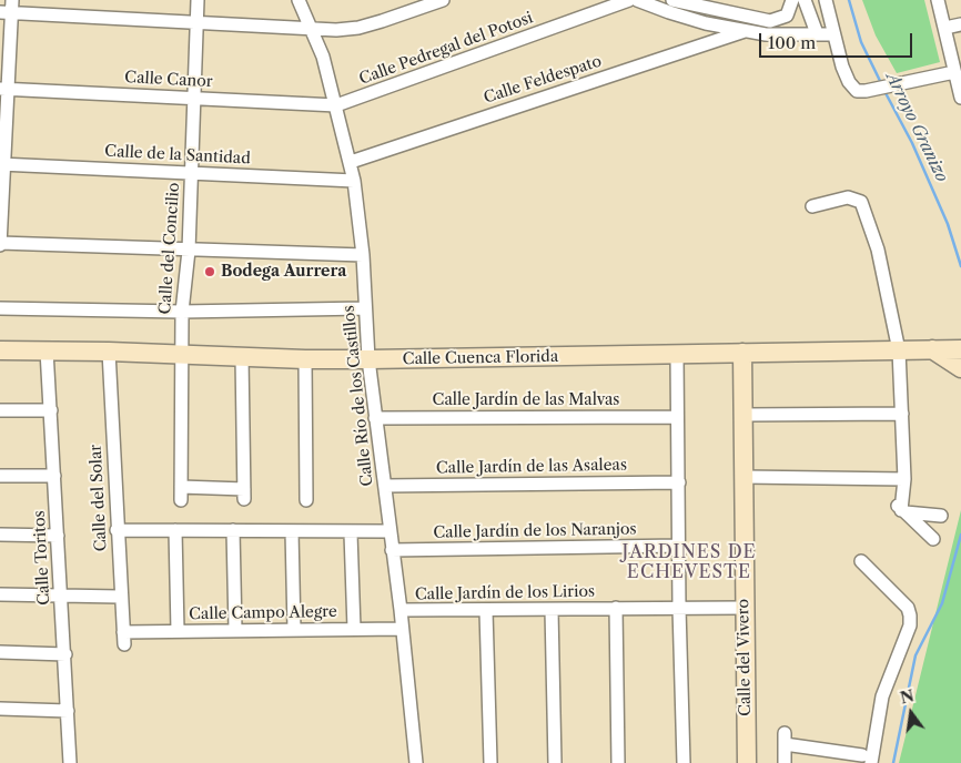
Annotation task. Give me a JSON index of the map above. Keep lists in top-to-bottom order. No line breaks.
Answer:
{"streets":{"street":["Calle Pedregal del Potosi","Calle Canor","Calle Feldespato","Calle de la Santidad","Calle del Concilio","Calle Cuenca Florida","Calle Río de los Castillos","Calle Jardín de las Malvas","Calle Jardín de las Asaleas","Calle del Solar","Calle Jardín de los Naranjos","Calle Toritos","Calle Jardín de los Lirios","Calle Campo Alegre","Calle del Vivero"]},"crossings":[["Calle Pedregal del Potosi","Calle Canor"],["Calle Pedregal del Potosi","Calle Río de los Castillos"],["Calle Canor","Calle del Concilio"],["Calle Canor","Calle Río de los Castillos"],["Calle Feldespato","Calle Río de los Castillos"],["Calle de la Santidad","Calle del Concilio"],["Calle de la Santidad","Calle Río de los Castillos"],["Calle del Concilio","Calle Cuenca Florida"],["Calle Cuenca Florida","Calle Río de los Castillos"],["Calle Cuenca Florida","Calle del Solar"],["Calle Cuenca Florida","Calle Toritos"],["Calle Cuenca Florida","Calle del Vivero"],["Calle Río de los Castillos","Calle Jardín de las Malvas"],["Calle Río de los Castillos","Calle Jardín de las Asaleas"],["Calle Río de los Castillos","Calle Jardín de los Naranjos"],["Calle Río de los Castillos","Calle Jardín de los Lirios"],["Calle Río de los Castillos","Calle Campo Alegre"],["Calle del Solar","Calle Campo Alegre"],["Calle Jardín de los Lirios","Calle del Vivero"]],"districts":["JARDINES DE ECHEVESTE"],"water":["Arroyo Granizo"],"places":["Bodega Aurrera"],"scale_bar":"100 m","north":"top"}
